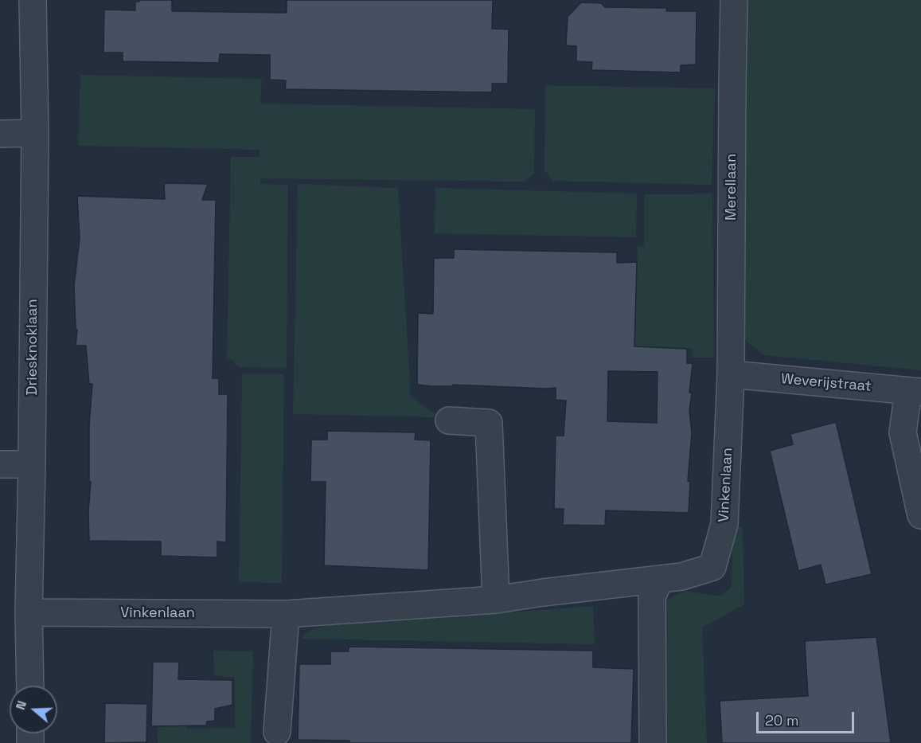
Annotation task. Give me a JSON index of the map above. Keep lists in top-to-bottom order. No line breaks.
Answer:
{"streets":{"street":["Merellaan","Driesknoklaan","Weverijstraat","Vinkenlaan"]},"crossings":[["Merellaan","Weverijstraat"],["Merellaan","Vinkenlaan"],["Driesknoklaan","Vinkenlaan"],["Weverijstraat","Vinkenlaan"]],"scale_bar":"20 m","north":"left"}
